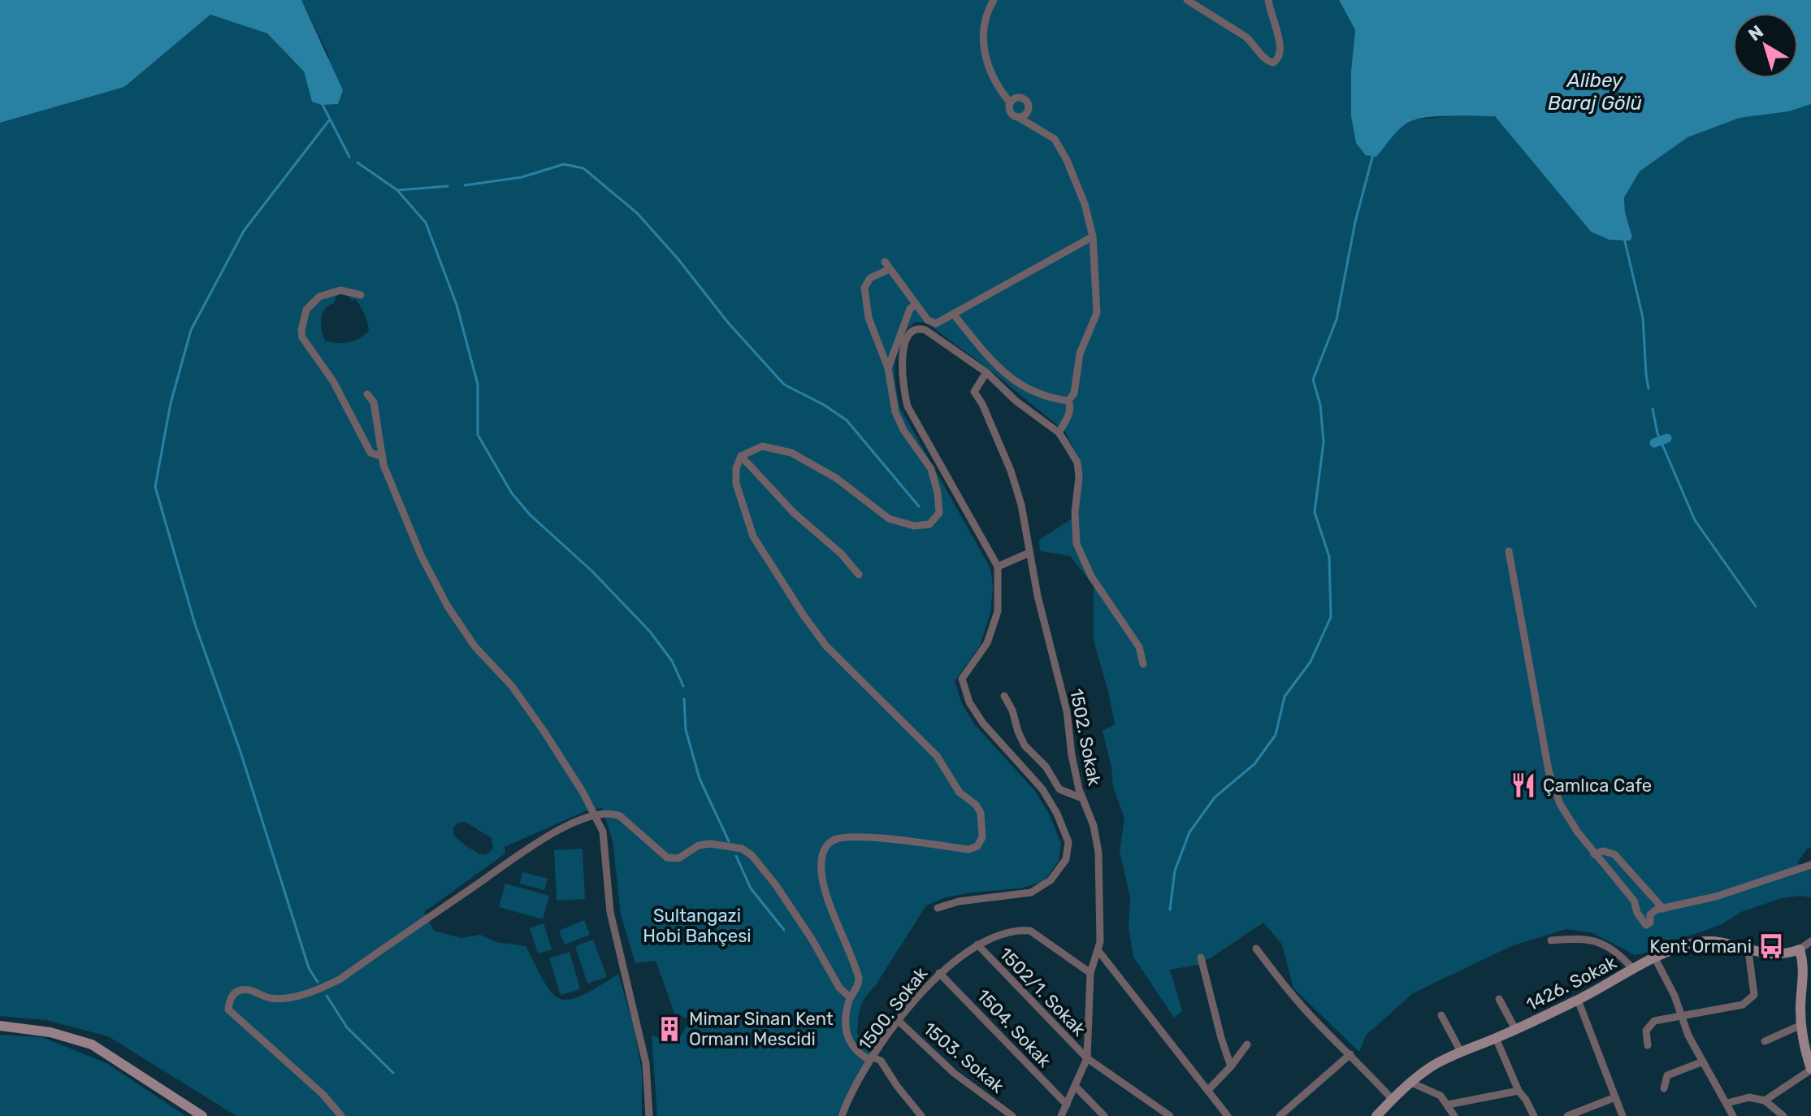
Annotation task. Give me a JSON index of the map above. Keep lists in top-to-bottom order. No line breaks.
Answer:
{"streets":{"main road":["1426. Sokak"],"street":["1502. Sokak","1502/1. Sokak","1500. Sokak","1504. Sokak","1503. Sokak"]},"crossings":[["1502. Sokak","1502/1. Sokak"],["1502. Sokak","1500. Sokak"],["1502. Sokak","1504. Sokak"],["1502/1. Sokak","1500. Sokak"],["1500. Sokak","1504. Sokak"],["1500. Sokak","1503. Sokak"]],"water":["Alibey Baraj Gölü"],"parks":["Sultangazi Hobi Bahçesi"],"places":{"restaurant":["Çamlıca Cafe"],"bus stop":["Kent Ormani"],"building":["Mimar Sinan Kent Ormanı Mescidi"]},"north":"top left"}
